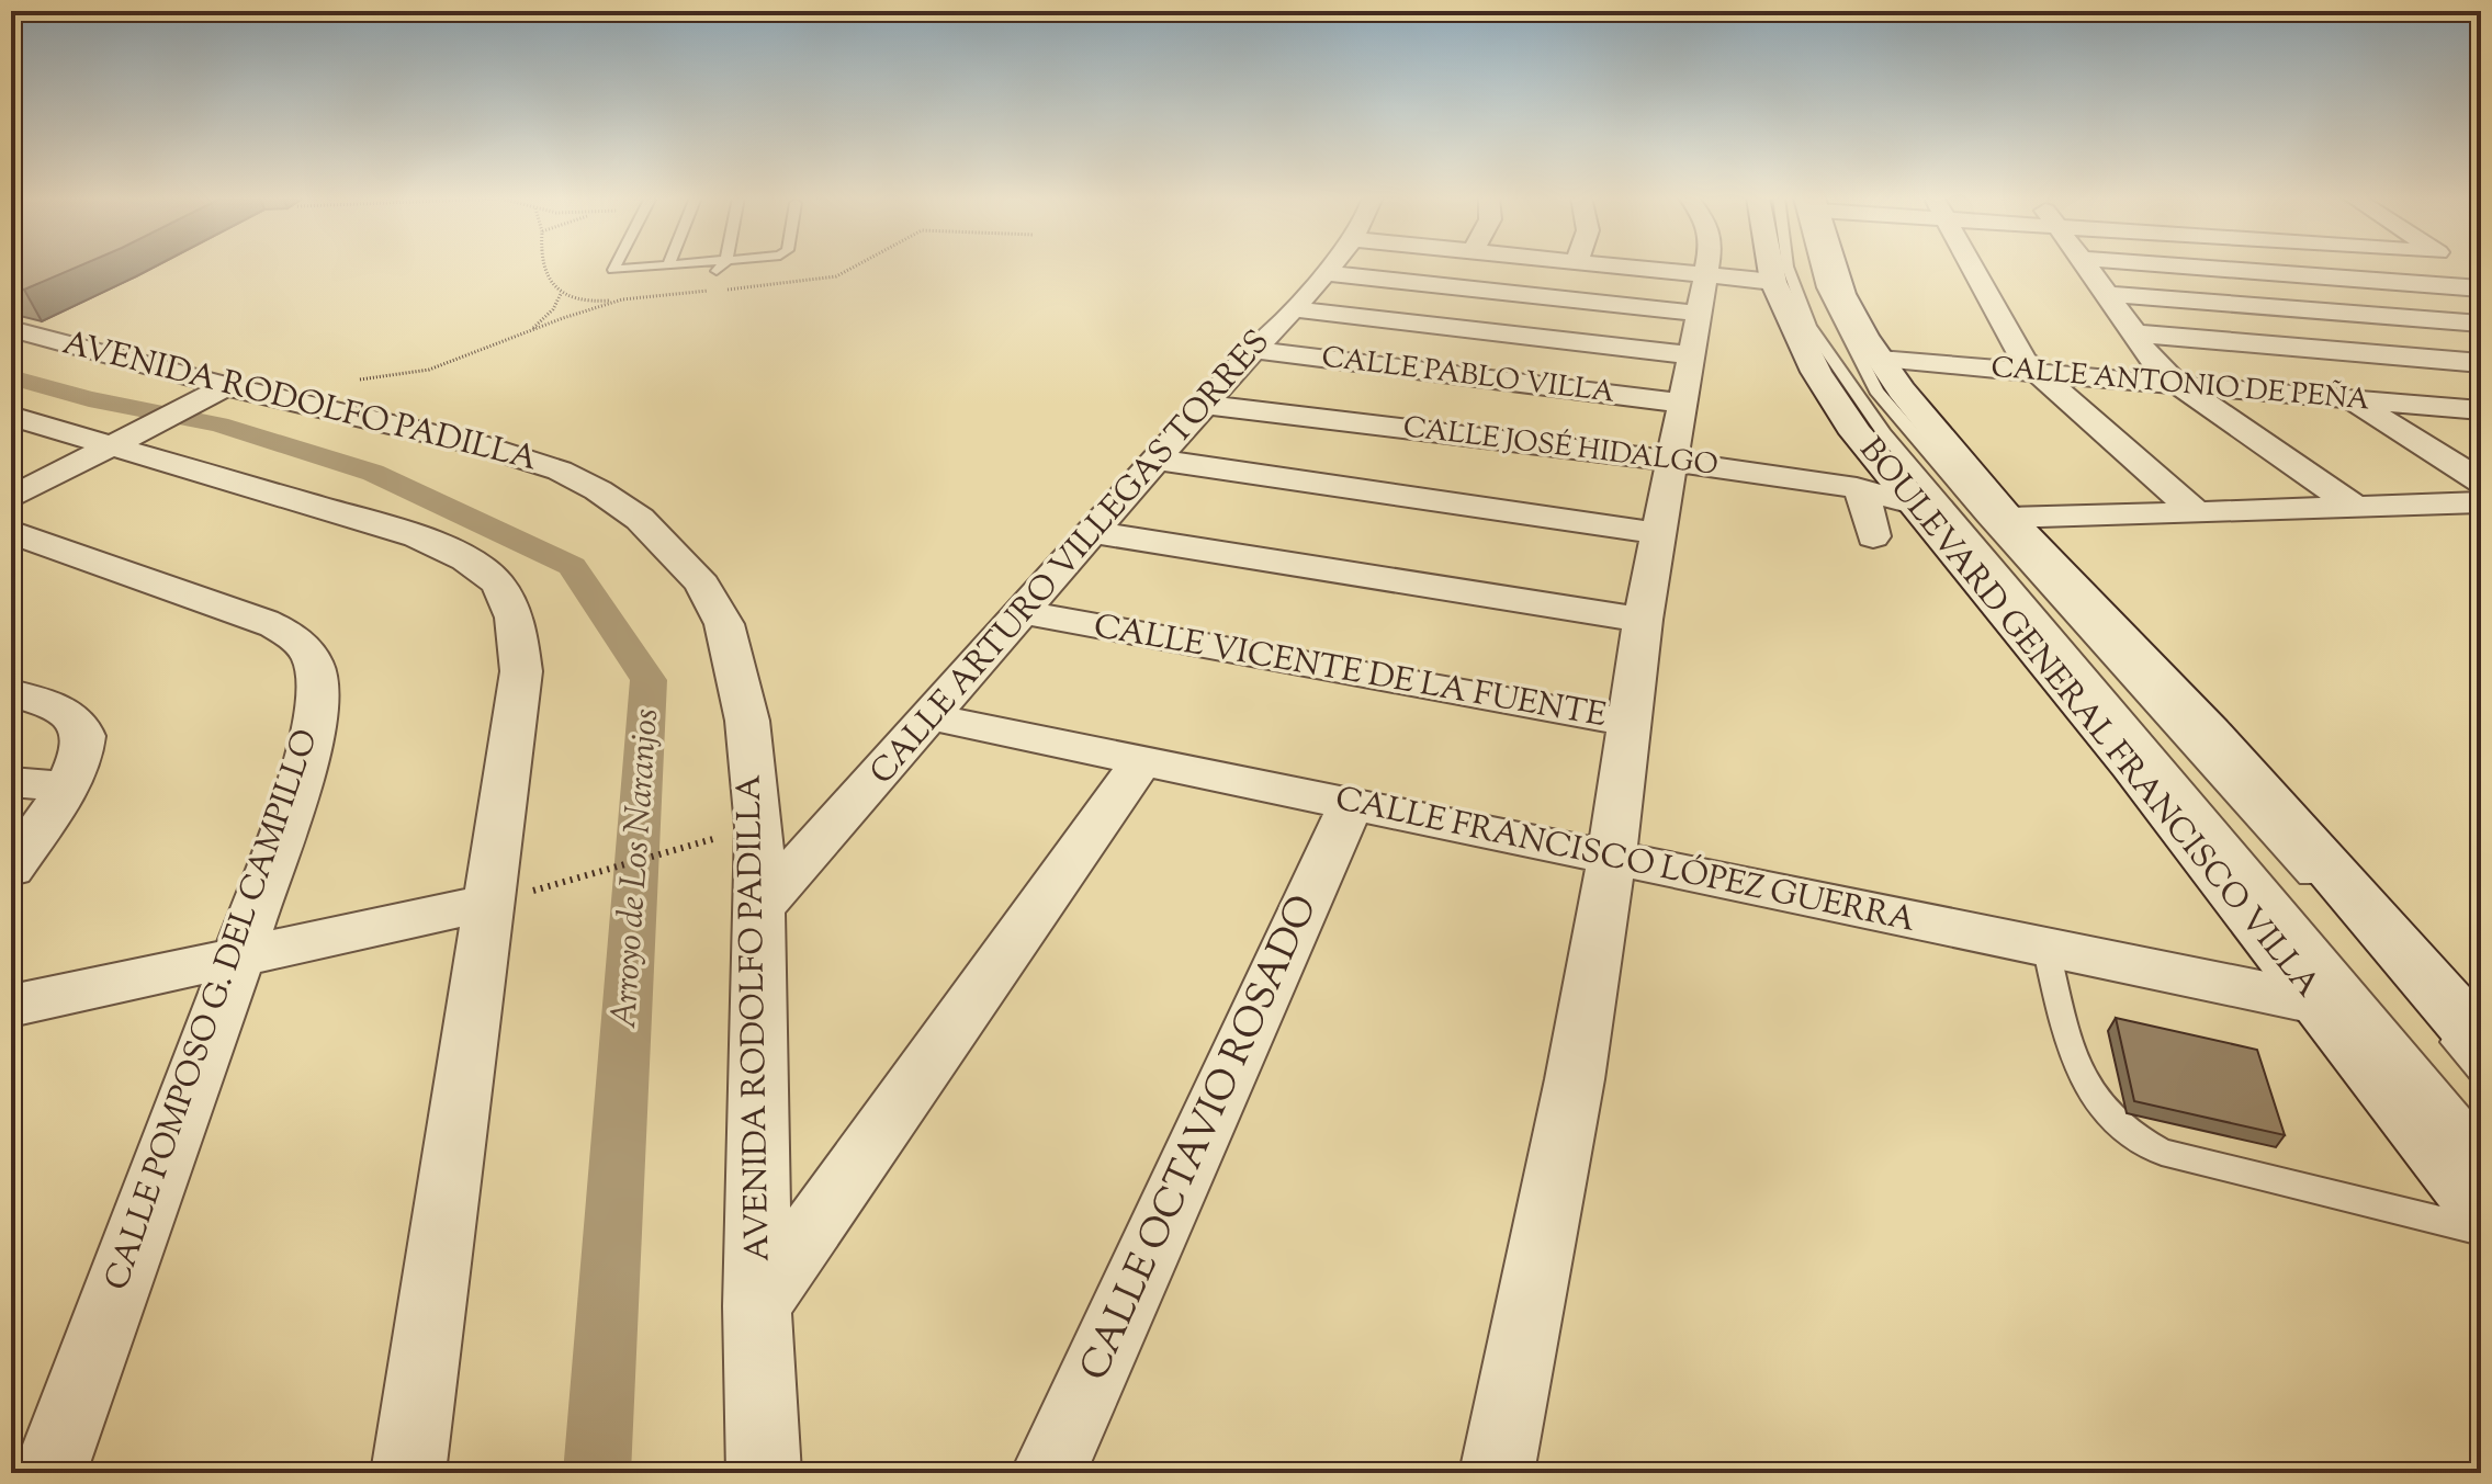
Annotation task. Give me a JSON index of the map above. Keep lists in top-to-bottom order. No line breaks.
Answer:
{"streets":{"main road":["BOULEVARD GENERAL FRANCISCO VILLA"],"street":["CALLE PABLO VILLA","CALLE ANTONIO DE PEÑA","AVENIDA RODOLFO PADILLA","CALLE JOSÉ HIDALGO","CALLE ARTURO VILLEGAS TORRES","CALLE VICENTE DE LA FUENTE","CALLE FRANCISCO LÓPEZ GUERRA","CALLE POMPOSO G. DEL CAMPILLO","CALLE OCTAVIO ROSADO"]},"crossings":[["CALLE PABLO VILLA","CALLE ARTURO VILLEGAS TORRES"],["CALLE ANTONIO DE PEÑA","BOULEVARD GENERAL FRANCISCO VILLA"],["AVENIDA RODOLFO PADILLA","CALLE ARTURO VILLEGAS TORRES"],["CALLE JOSÉ HIDALGO","CALLE ARTURO VILLEGAS TORRES"],["CALLE JOSÉ HIDALGO","BOULEVARD GENERAL FRANCISCO VILLA"],["CALLE ARTURO VILLEGAS TORRES","CALLE VICENTE DE LA FUENTE"],["CALLE ARTURO VILLEGAS TORRES","CALLE FRANCISCO LÓPEZ GUERRA"],["BOULEVARD GENERAL FRANCISCO VILLA","CALLE FRANCISCO LÓPEZ GUERRA"],["CALLE FRANCISCO LÓPEZ GUERRA","CALLE OCTAVIO ROSADO"]],"water":["Arroyo de Los Naranjos"]}
